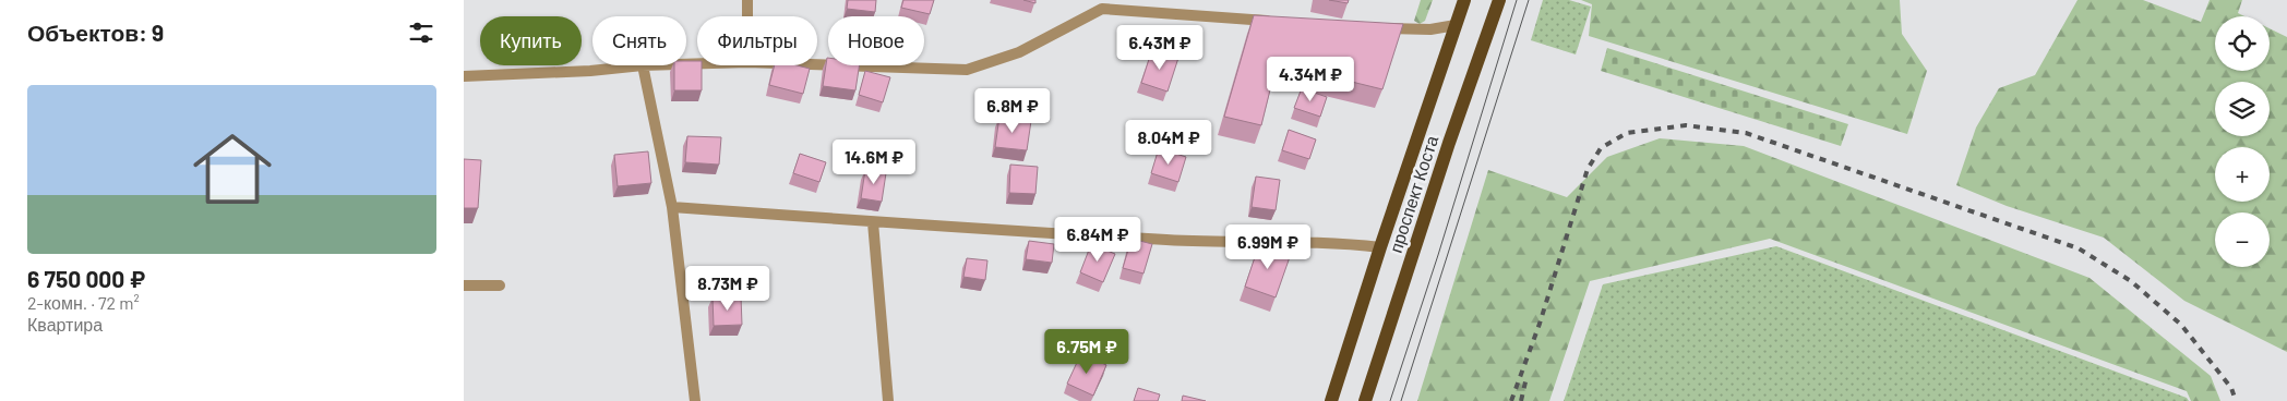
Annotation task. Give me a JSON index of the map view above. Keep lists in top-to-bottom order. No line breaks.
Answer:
{"streets":{"main road":["проспект Коста"]},"page":{"heading":"Объектов: 9","map_buttons":["+","−"],"chip":["Купить","Снять","Фильтры","Новое"],"price":["6.43M ₽","4.34M ₽","6.8M ₽","8.04M ₽","14.6M ₽","6.84M ₽","6.99M ₽","8.73M ₽","6.75M ₽"],"list":[{"name":"6 750 000 ₽","note":"2-комн. · 72 m² · Квартира"}]}}
